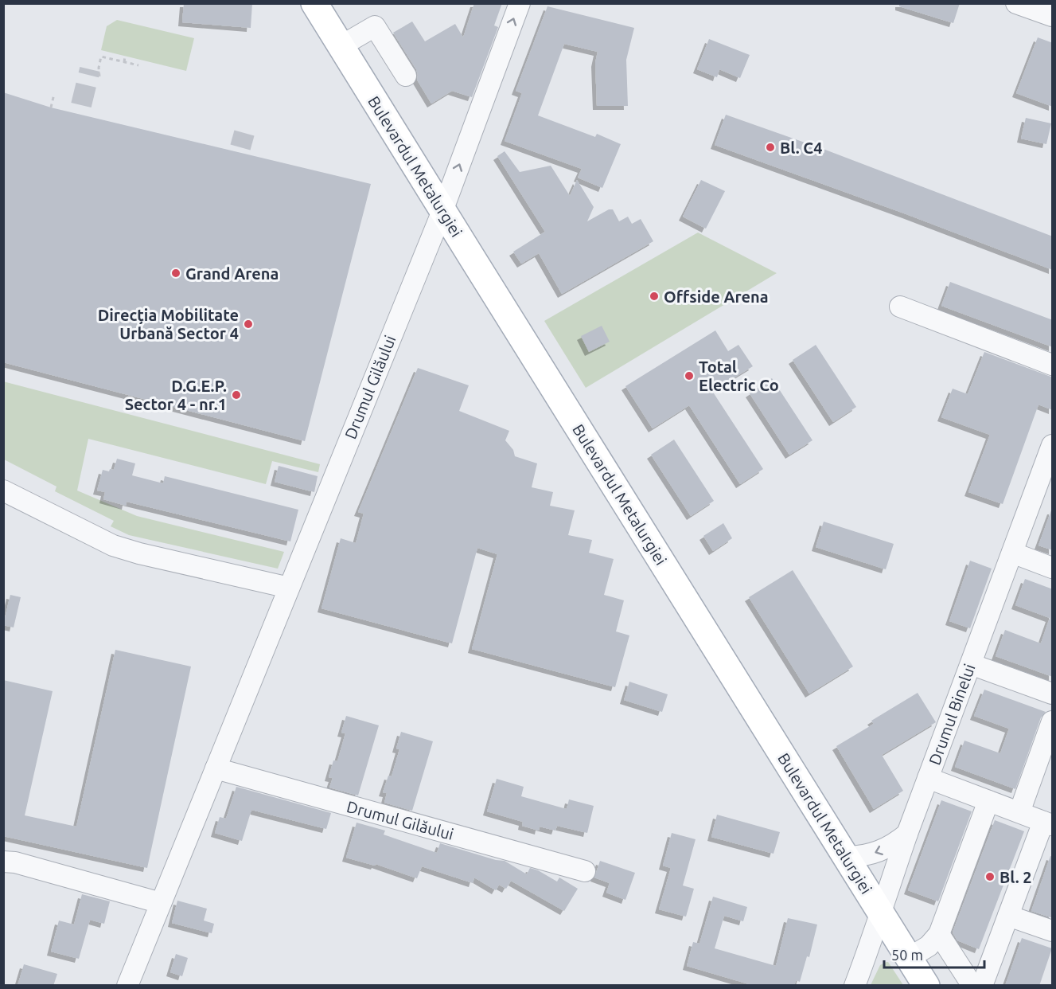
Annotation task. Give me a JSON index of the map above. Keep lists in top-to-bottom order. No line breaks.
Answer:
{"streets":{"main road":["Bulevardul Metalurgiei"],"street":["Drumul Gilăului","Drumul Binelui"]},"crossings":[["Bulevardul Metalurgiei","Drumul Gilăului"],["Bulevardul Metalurgiei","Drumul Binelui"]],"places":["Bl. C4","Grand Arena","Offside Arena","Direcția Mobilitate Urbană Sector 4","Total Electric Co","D.G.E.P. Sector 4 - nr.1","Bl. 2"],"scale_bar":"50 m"}
